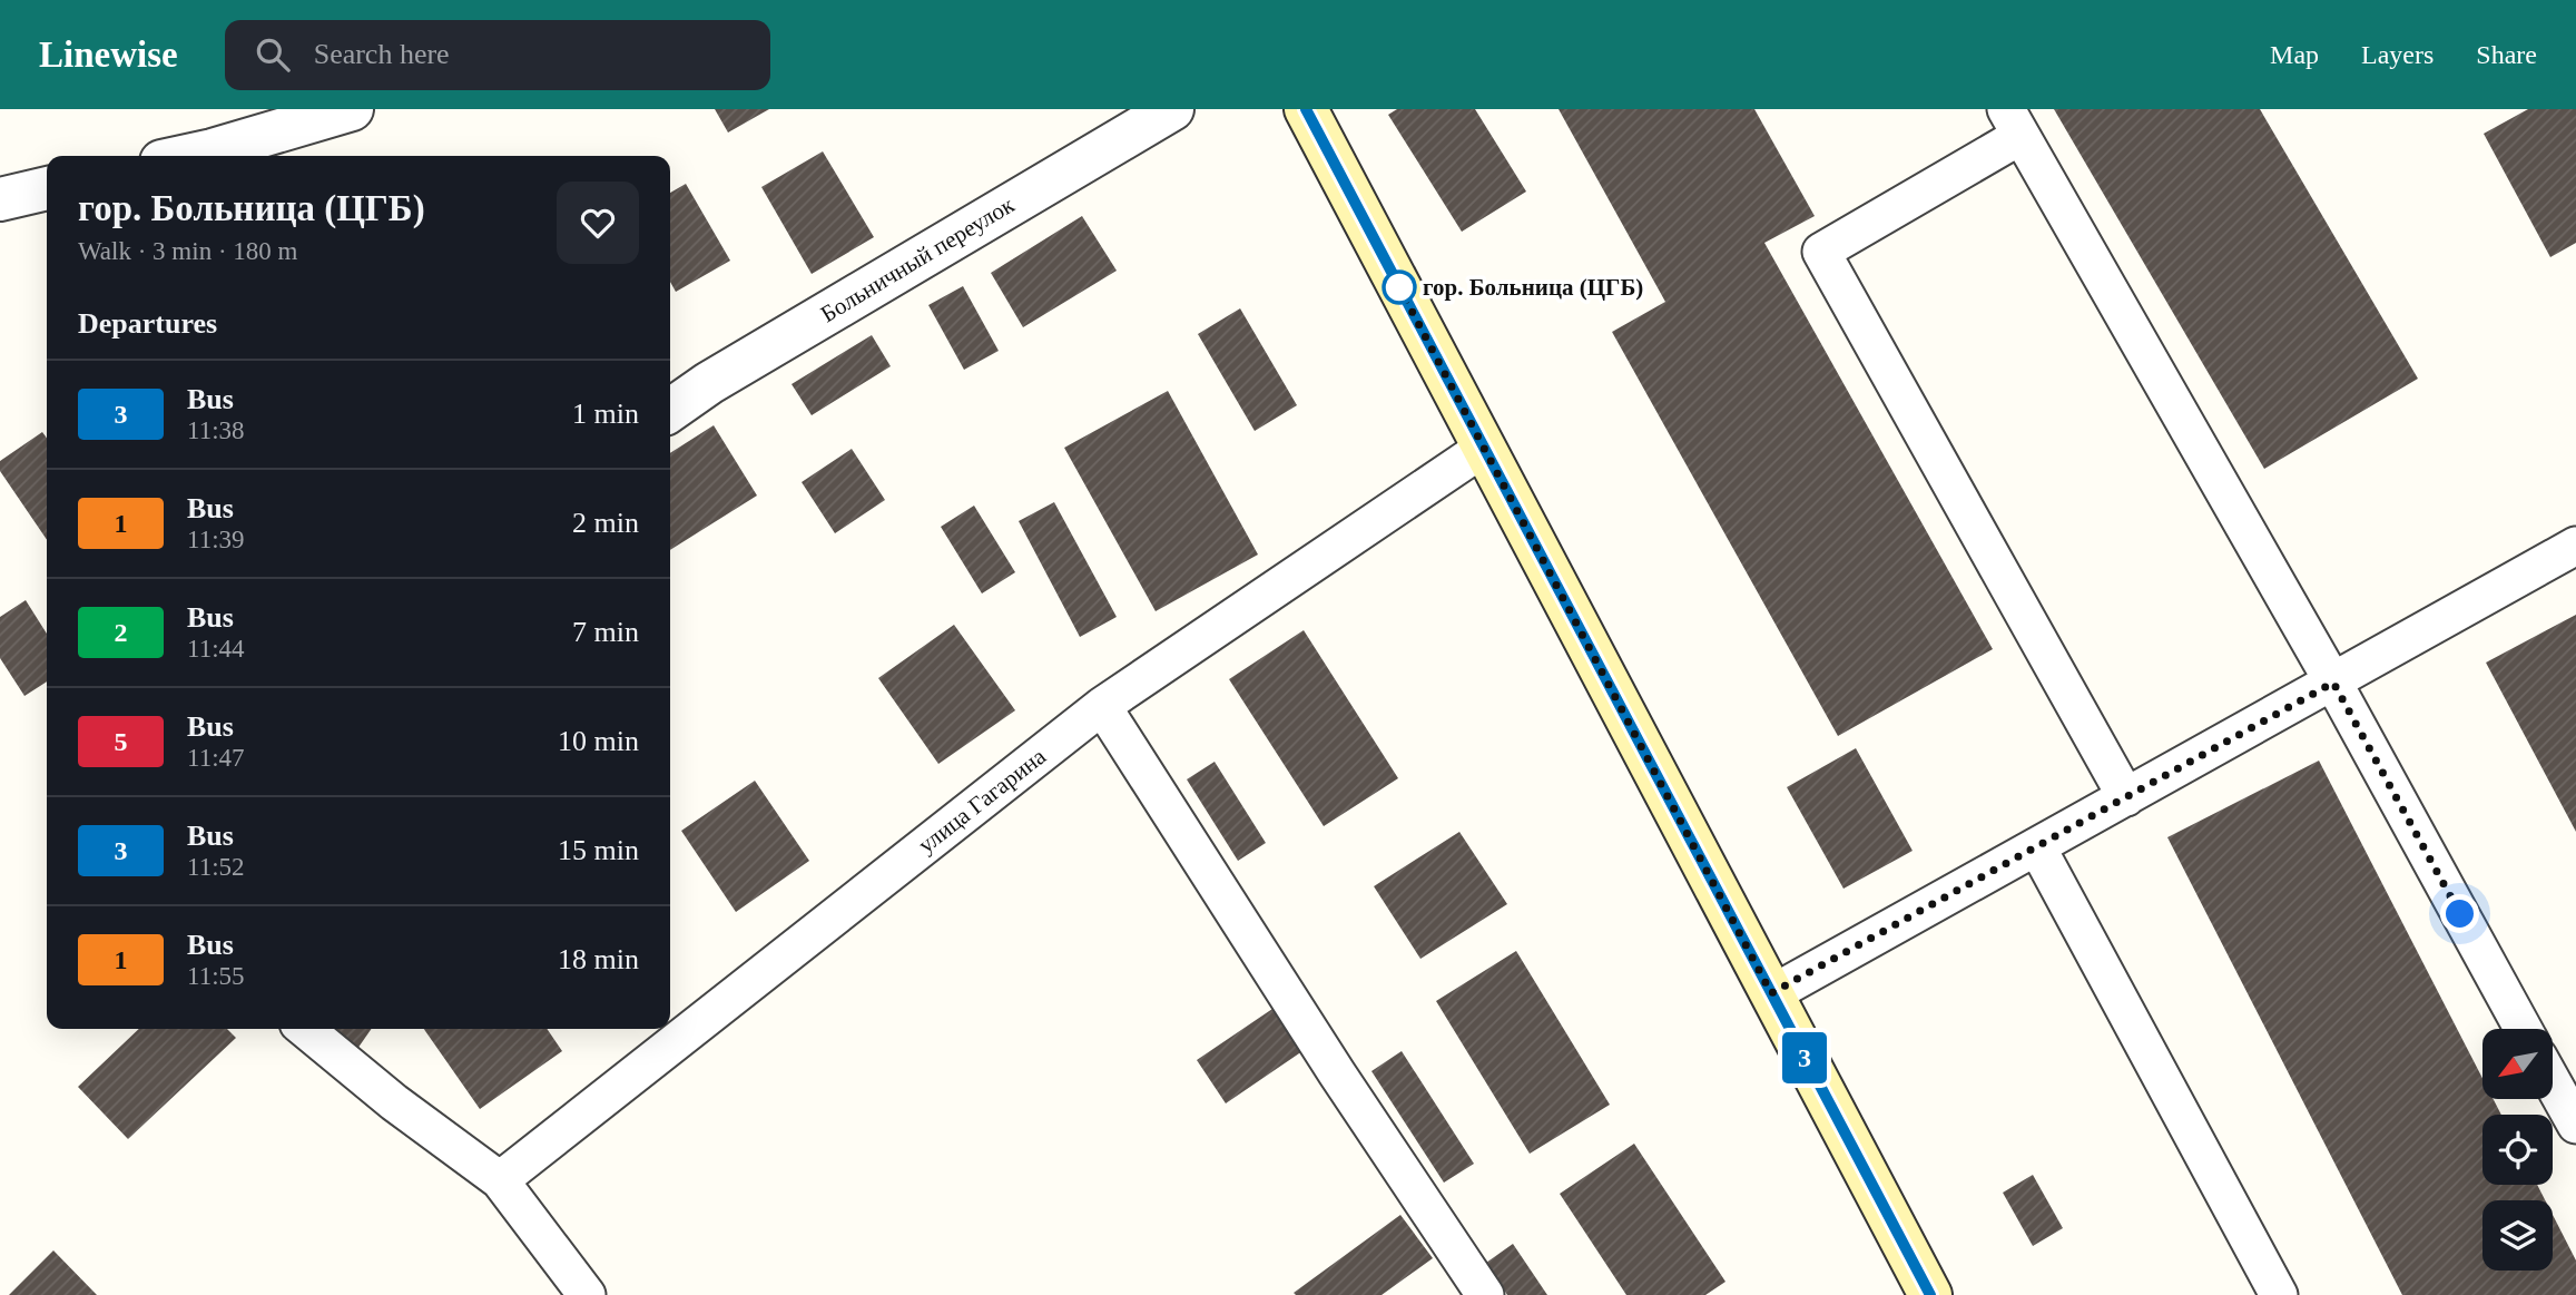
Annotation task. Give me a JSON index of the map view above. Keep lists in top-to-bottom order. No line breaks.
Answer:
{"streets":{"street":["Больничный переулок"],"lane":["улица Гагарина"]},"places":["гор. Больница (ЦГБ)"],"lines":["bus line 3"],"north":"bottom left","page":{"header":"Linewise","search":"Search here","nav":["Map","Layers","Share"],"on_map":"3","heading":[["гор. Больница (ЦГБ)","Walk · 3 min · 180 m"],"Departures"],"list":[{"mark":"3","name":"Bus","note":"11:38","value":"1 min"},{"mark":"1","name":"Bus","note":"11:39","value":"2 min"},{"mark":"2","name":"Bus","note":"11:44","value":"7 min"},{"mark":"5","name":"Bus","note":"11:47","value":"10 min"},{"mark":"3","name":"Bus","note":"11:52","value":"15 min"},{"mark":"1","name":"Bus","note":"11:55","value":"18 min"}]}}
